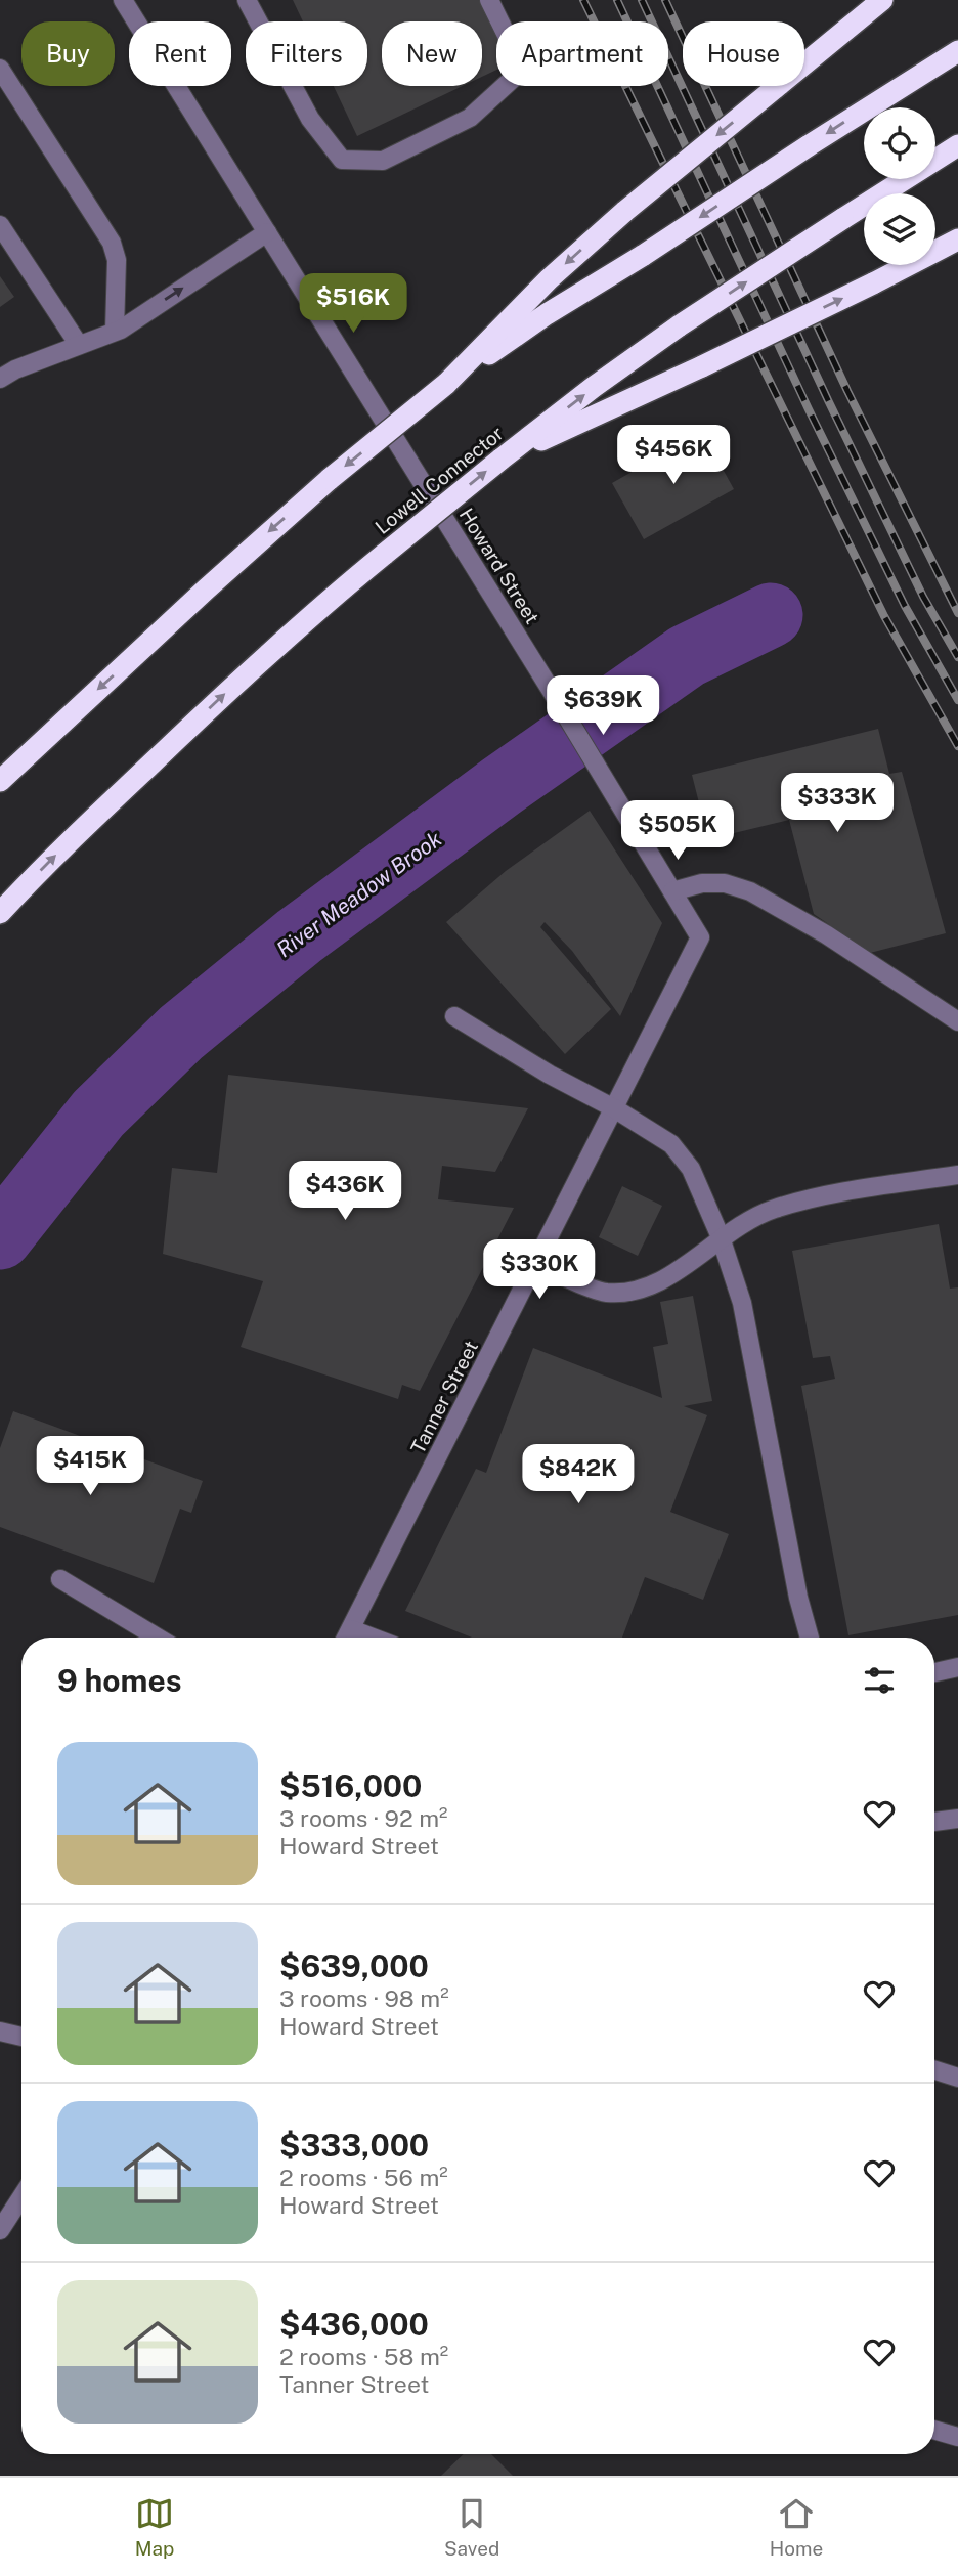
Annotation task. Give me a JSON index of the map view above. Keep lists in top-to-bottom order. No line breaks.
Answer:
{"streets":{"highway":["Lowell Connector"],"street":["Howard Street","Tanner Street"]},"crossings":[["Howard Street","Tanner Street"]],"water":["River Meadow Brook"],"page":{"chip":["Buy","Rent","Filters","New","Apartment","House"],"price":["$516K","$456K","$639K","$333K","$505K","$436K","$330K","$415K","$842K"],"heading":"9 homes","list":[{"name":"$516,000","note":"3 rooms · 92 m² · Howard Street"},{"name":"$639,000","note":"3 rooms · 98 m² · Howard Street"},{"name":"$333,000","note":"2 rooms · 56 m² · Howard Street"},{"name":"$436,000","note":"2 rooms · 58 m² · Tanner Street"}],"tabs":["Map","Saved","Home"]}}
